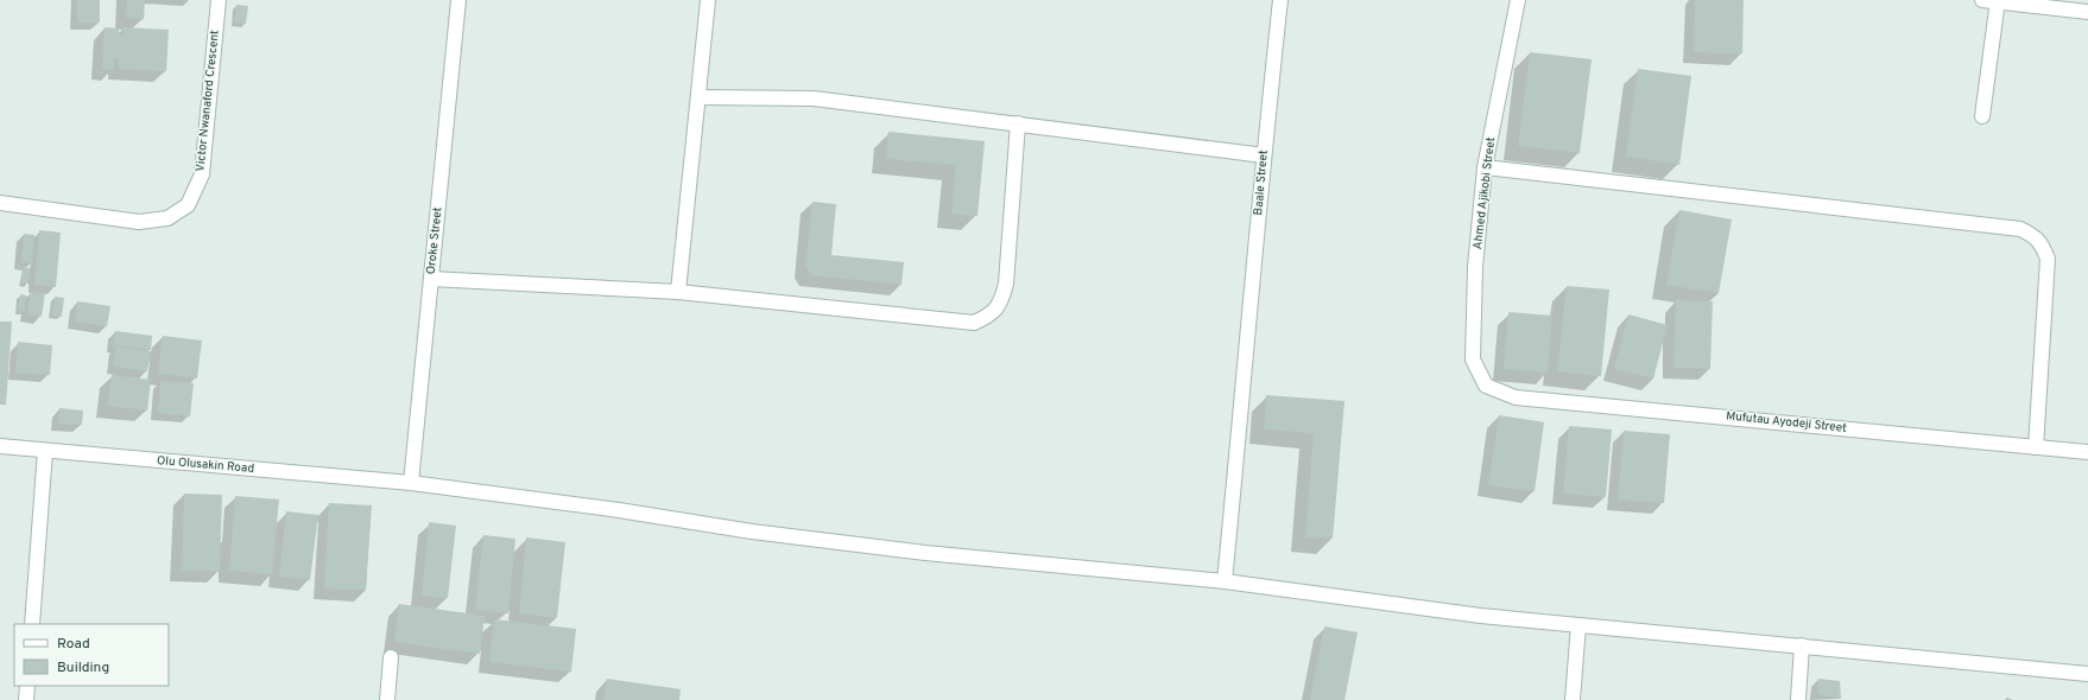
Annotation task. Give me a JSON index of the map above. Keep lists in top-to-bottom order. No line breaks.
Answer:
{"streets":{"street":["Victor Nwanaford Crescent","Baale Street","Ahmed Ajikobi Street","Oroke Street","Mufutau Ayodeji Street","Olu Olusakin Road"]},"crossings":[["Baale Street","Olu Olusakin Road"],["Ahmed Ajikobi Street","Mufutau Ayodeji Street"],["Oroke Street","Olu Olusakin Road"]],"legend":["Road","Building"]}
